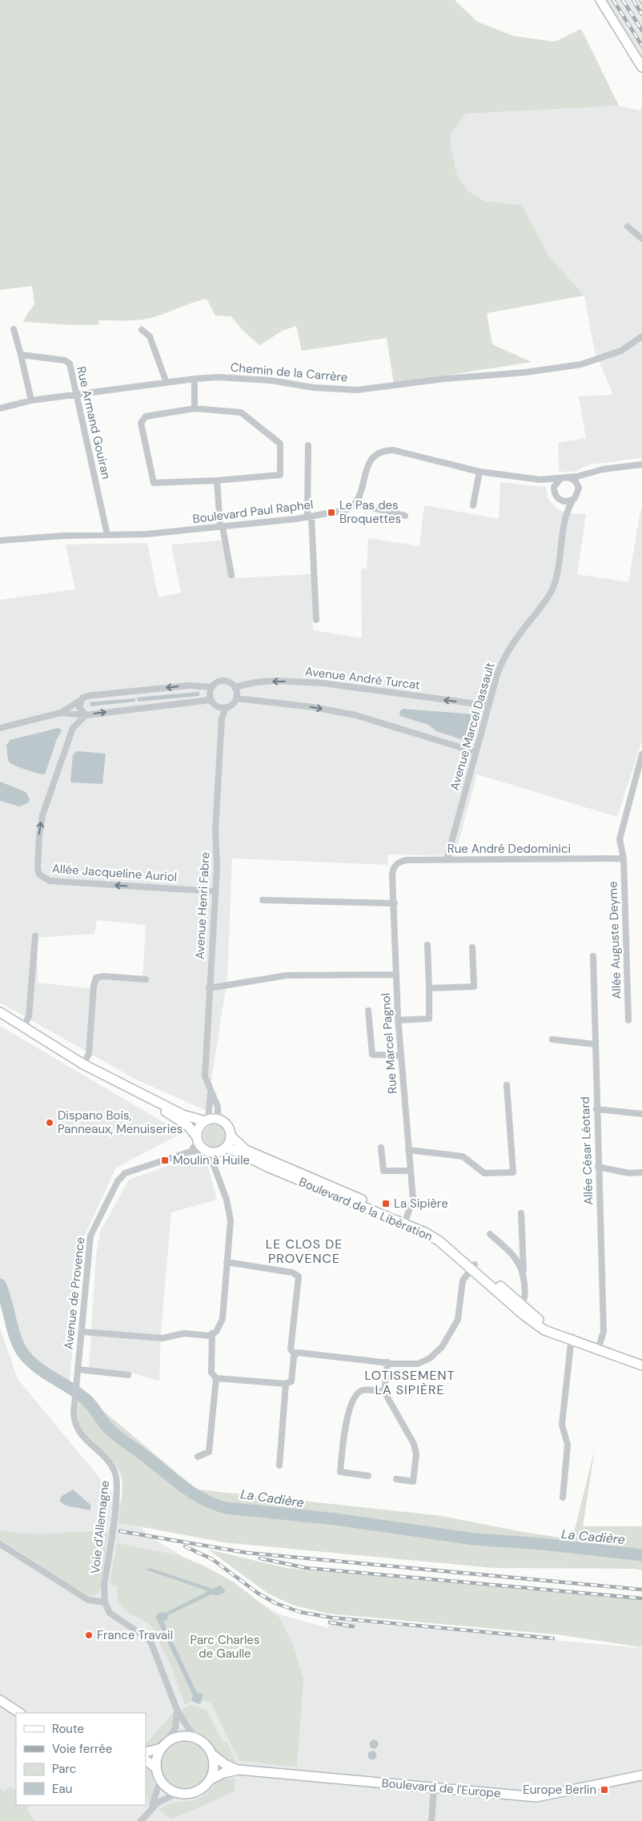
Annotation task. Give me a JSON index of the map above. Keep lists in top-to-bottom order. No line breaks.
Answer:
{"streets":{"street":["Chemin de la Carrère","Rue Armand Gouiran","Boulevard Paul Raphel","Avenue André Turcat","Avenue Marcel Dassault","Rue André Dedominici","Allée Jacqueline Auriol","Avenue Henri Fabre","Allée Auguste Deyme","Rue Marcel Pagnol","Allée César Léotard","Boulevard de la Libération","Avenue de Provence","Voie d'Allemagne","Boulevard de l'Europe"]},"crossings":[["Chemin de la Carrère","Rue Armand Gouiran"],["Rue Armand Gouiran","Boulevard Paul Raphel"],["Avenue André Turcat","Avenue Marcel Dassault"],["Avenue André Turcat","Avenue Henri Fabre"],["Avenue Marcel Dassault","Rue André Dedominici"],["Rue André Dedominici","Allée Auguste Deyme"],["Rue André Dedominici","Rue Marcel Pagnol"],["Allée Jacqueline Auriol","Avenue Henri Fabre"],["Avenue Henri Fabre","Boulevard de la Libération"],["Avenue Henri Fabre","Avenue de Provence"],["Rue Marcel Pagnol","Boulevard de la Libération"],["Allée César Léotard","Boulevard de la Libération"],["Boulevard de la Libération","Avenue de Provence"],["Avenue de Provence","Voie d'Allemagne"]],"districts":["LE CLOS DE PROVENCE","LOTISSEMENT LA SIPIÈRE"],"water":["La Cadière"],"parks":["Parc Charles de Gaulle"],"places":{"transit":["Le Pas des Broquettes","Moulin à Huile","La Sipière","Europe Berlin"],"other":["Dispano Bois, Panneaux, Menuiseries","France Travail"]},"legend":["Route","Voie ferrée","Parc","Eau"]}
